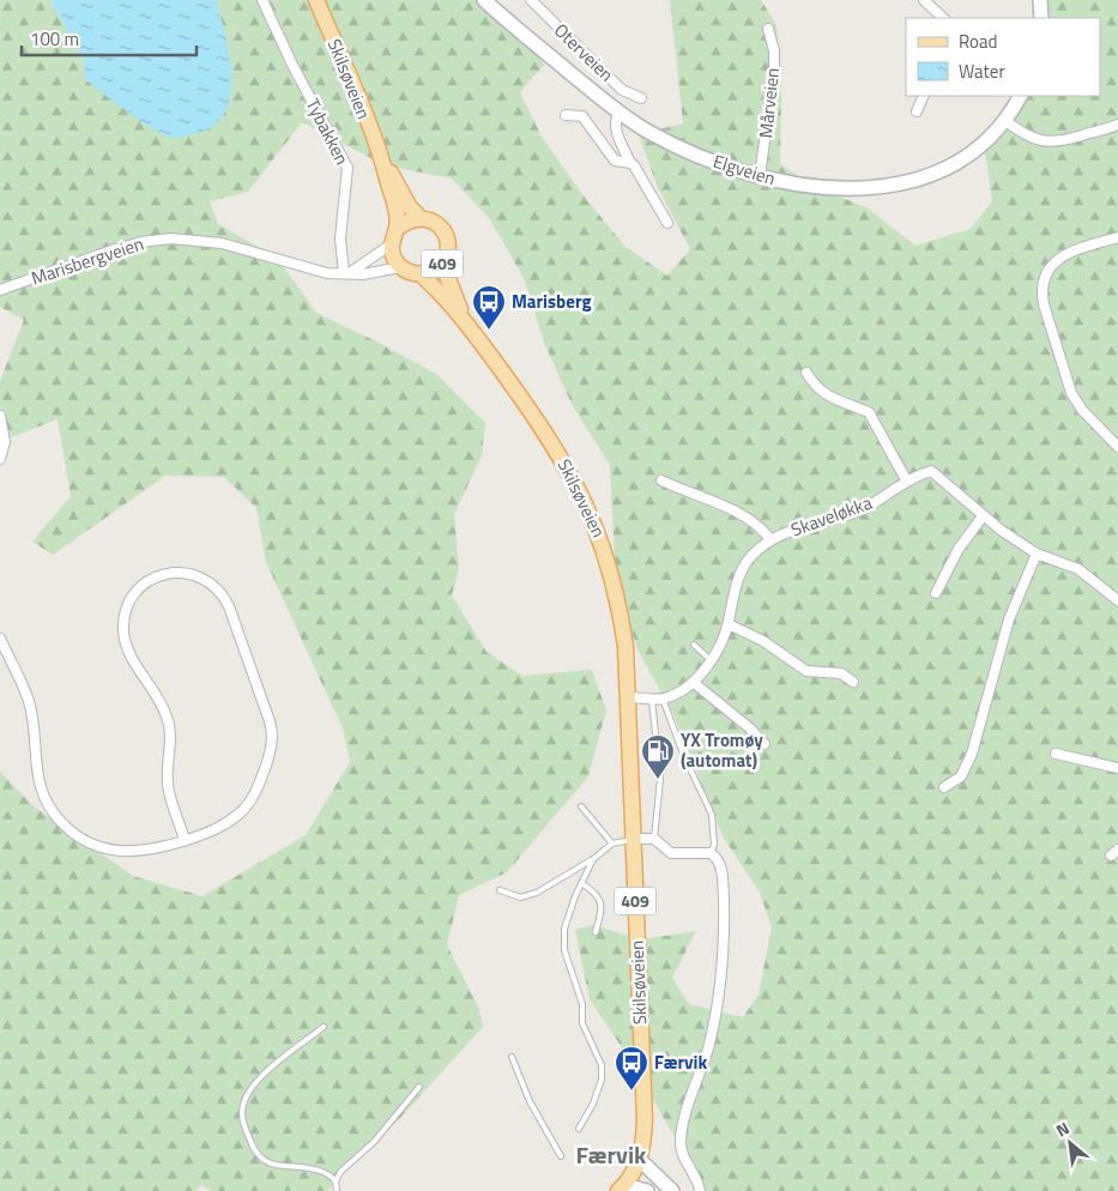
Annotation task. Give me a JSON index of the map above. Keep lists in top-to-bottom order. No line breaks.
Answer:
{"streets":{"main road":["Skilsøveien","Elgveien","409"],"street":["Oterveien","Mårveien","Tybakken","Marisbergveien","Skaveløkka"]},"crossings":[["Skilsøveien","Marisbergveien"],["Skilsøveien","409"],["Mårveien","Elgveien"],["Tybakken","Marisbergveien"],["Marisbergveien","409"]],"districts":["Færvik"],"places":{"bus stop":["Marisberg","Færvik"],"fuel station":["YX Tromøy (automat)"]},"legend":["Road","Water"],"scale_bar":"100 m","north":"top left"}
